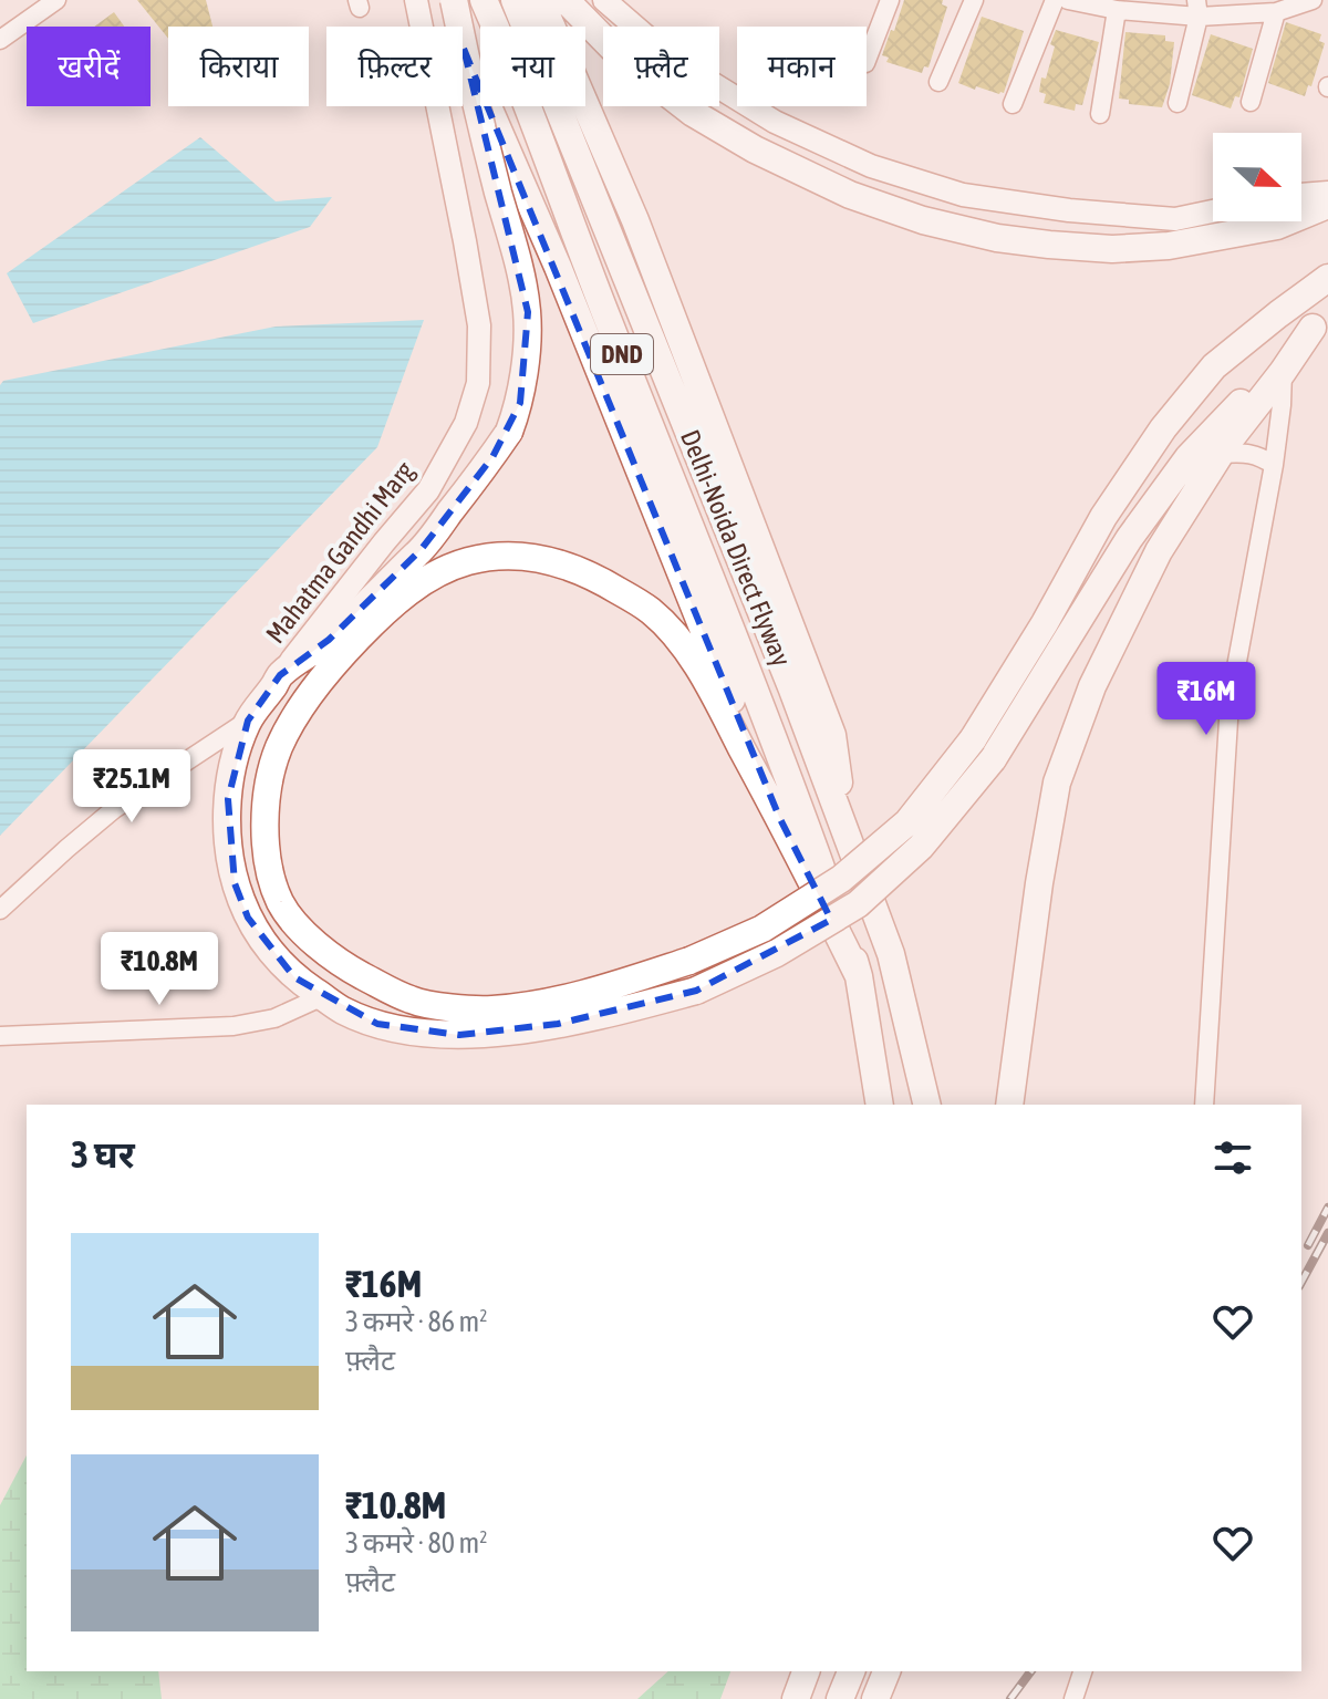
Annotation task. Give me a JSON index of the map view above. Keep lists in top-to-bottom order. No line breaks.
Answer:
{"streets":{"highway":["DND","Delhi-Noida Direct Flyway"],"main road":["Mahatma Gandhi Marg"]},"north":"right","page":{"chip":["खरीदें","किराया","फ़िल्टर","नया","फ़्लैट","मकान"],"price":["₹16M","₹25.1M","₹10.8M"],"heading":"3 घर","list":[{"name":"₹16M","note":"3 कमरे · 86 m² · फ़्लैट"},{"name":"₹10.8M","note":"3 कमरे · 80 m² · फ़्लैट"}]}}
